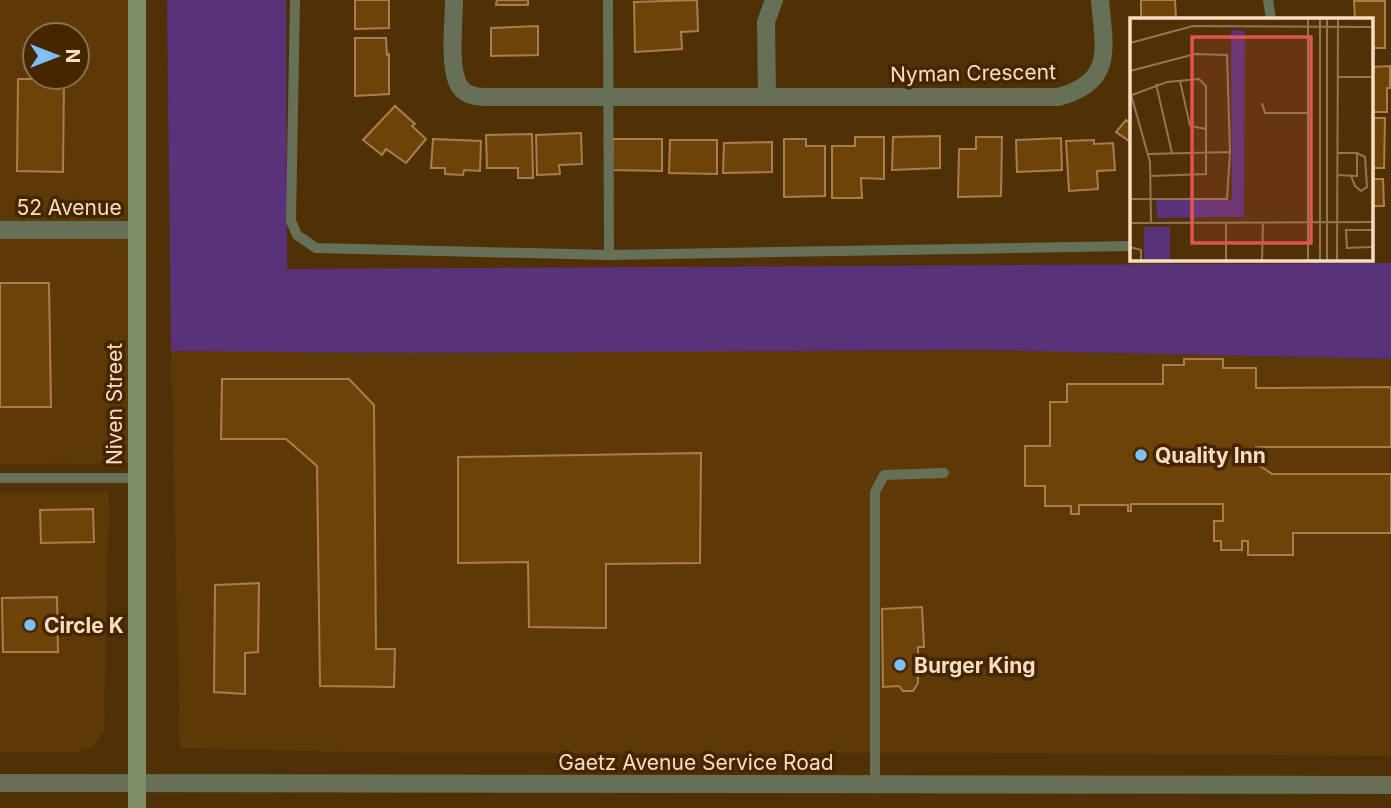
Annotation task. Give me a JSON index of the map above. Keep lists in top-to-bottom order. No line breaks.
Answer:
{"streets":{"street":["Nyman Crescent","52 Avenue","Niven Street","Gaetz Avenue Service Road"]},"crossings":[["52 Avenue","Niven Street"],["Niven Street","Gaetz Avenue Service Road"]],"places":["Quality Inn","Circle K","Burger King"],"north":"right"}
